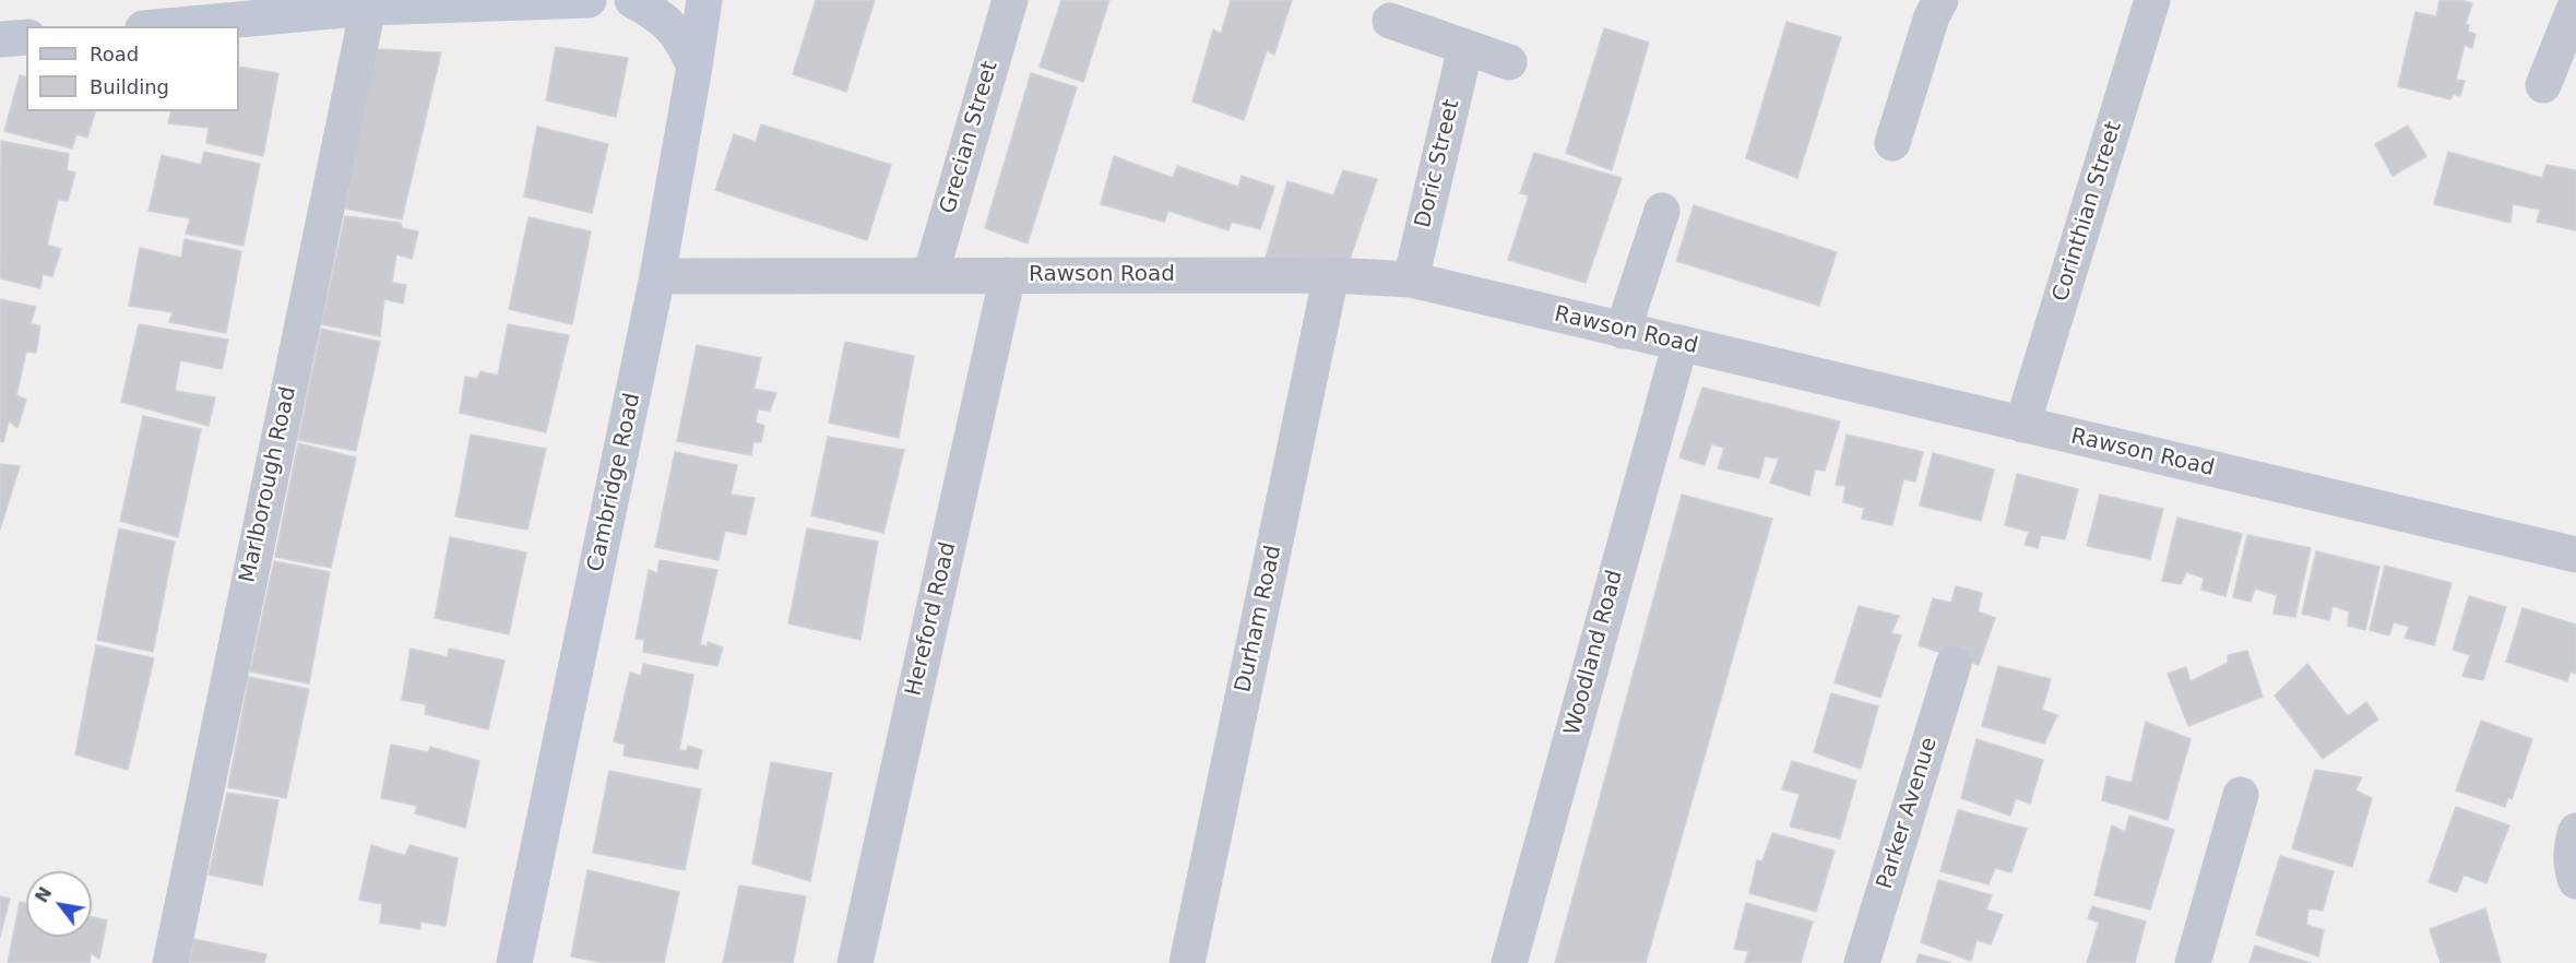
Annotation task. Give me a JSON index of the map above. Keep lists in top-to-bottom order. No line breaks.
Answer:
{"streets":{"main road":["Cambridge Road"],"street":["Grecian Street","Doric Street","Corinthian Street","Rawson Road","Marlborough Road","Hereford Road","Durham Road","Woodland Road","Parker Avenue"]},"crossings":[["Grecian Street","Rawson Road"],["Doric Street","Rawson Road"],["Corinthian Street","Rawson Road"],["Rawson Road","Cambridge Road"],["Rawson Road","Hereford Road"],["Rawson Road","Durham Road"],["Rawson Road","Woodland Road"]],"legend":["Road","Building"],"north":"top left"}
